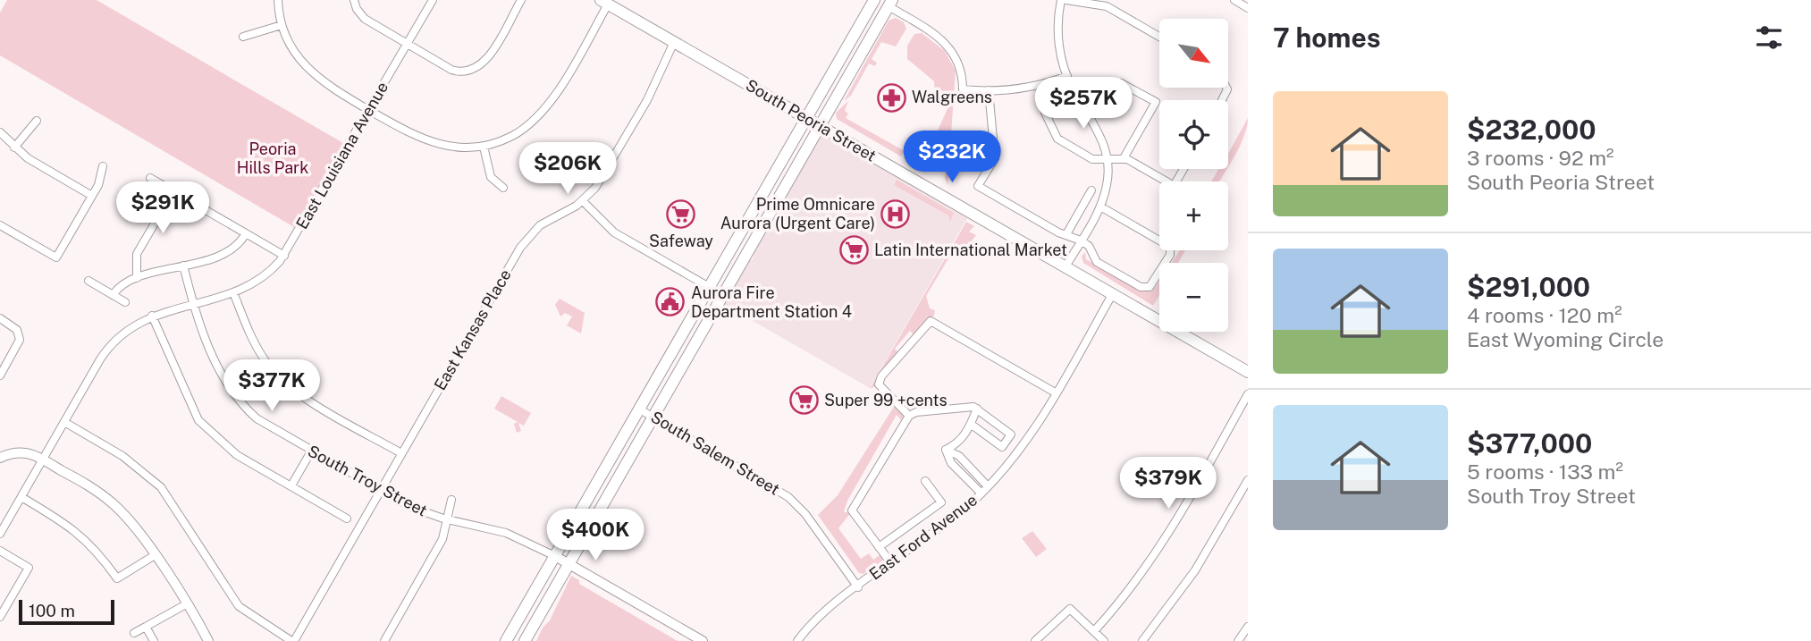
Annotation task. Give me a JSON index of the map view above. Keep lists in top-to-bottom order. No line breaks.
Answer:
{"streets":{"main road":["South Peoria Street"],"street":["East Louisiana Avenue","East Kansas Place","South Salem Street","South Troy Street","East Ford Avenue"]},"crossings":[["South Peoria Street","East Kansas Place"],["South Peoria Street","East Ford Avenue"],["East Louisiana Avenue","South Troy Street"],["East Kansas Place","South Troy Street"],["South Salem Street","East Ford Avenue"]],"parks":["Peoria Hills Park"],"places":{"pharmacy":["Walgreens"],"supermarket":["Safeway","Latin International Market","Super 99 +cents"],"hospital":["Prime Omnicare Aurora (Urgent Care)"],"public building":["Aurora Fire Department Station 4"]},"scale_bar":"100 m","north":"bottom right","page":{"heading":"7 homes","map_buttons":["+","−"],"list":[{"name":"$232,000","note":"3 rooms · 92 m² · South Peoria Street"},{"name":"$291,000","note":"4 rooms · 120 m² · East Wyoming Circle"},{"name":"$377,000","note":"5 rooms · 133 m² · South Troy Street"}],"price":["$257K","$232K","$206K","$291K","$377K","$379K","$400K"],"scale":"100 m"}}
